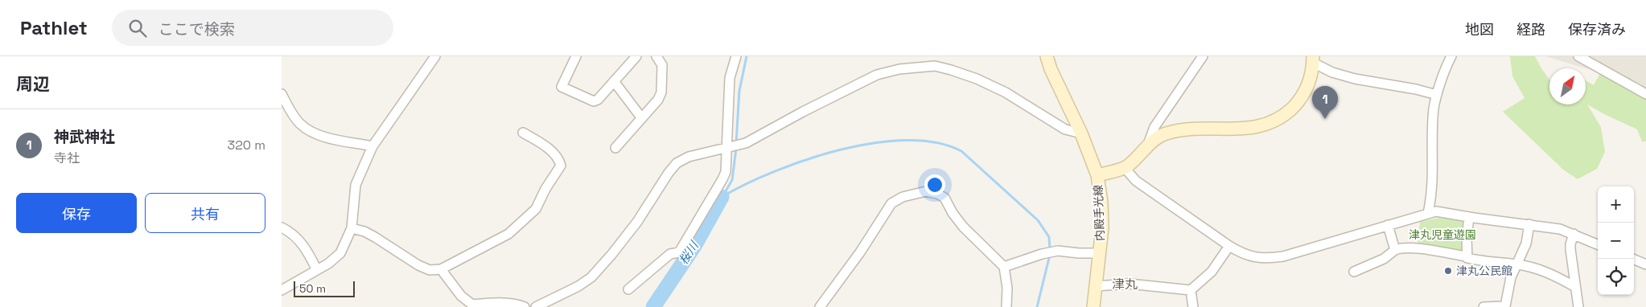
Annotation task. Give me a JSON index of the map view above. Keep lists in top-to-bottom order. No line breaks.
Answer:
{"streets":{"street":["内殿手光線"]},"districts":["津丸"],"water":["桜川"],"parks":["津丸児童遊園"],"places":["津丸公民館"],"scale_bar":"50 m","north":"top right","page":{"header":"Pathlet","search":"ここで検索","nav":["地図","経路","保存済み"],"heading":"周辺","pins":"1","list":[{"mark":"1","name":"神武神社","note":"寺社","value":"320 m"}],"buttons":["保存","共有"],"map_buttons":["+","−"],"scale":"50 m"}}
